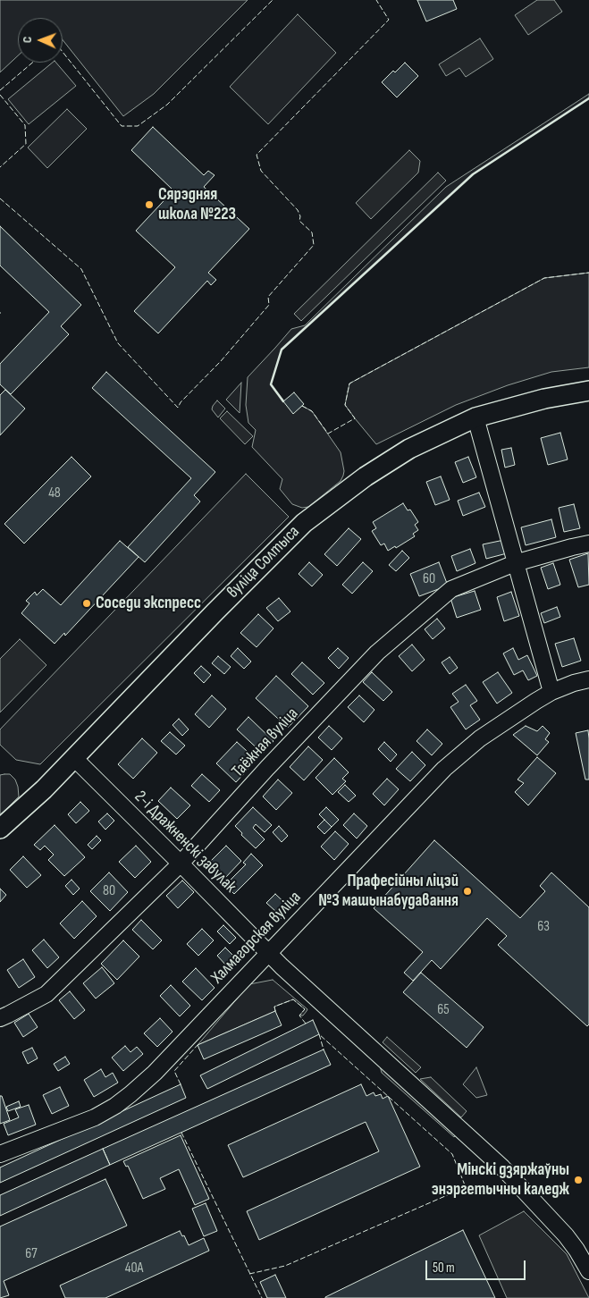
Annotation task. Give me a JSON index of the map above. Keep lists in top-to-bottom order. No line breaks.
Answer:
{"streets":{"main road":["вуліца Солтыса"],"street":["Таёжная вуліца","2-і Дражненскі завулак","Халмагорская вуліца"]},"crossings":[["вуліца Солтыса","2-і Дражненскі завулак"],["Таёжная вуліца","2-і Дражненскі завулак"],["2-і Дражненскі завулак","Халмагорская вуліца"]],"places":["Сярэдняя школа №223","Соседи экспресс","Прафесійны ліцэй №3 машынабудавання","Мінскі дзяржаўны энэргетычны каледж"],"house_numbers":["48","60","80","63","65","67","40А"],"scale_bar":"50 m","north":"left"}
